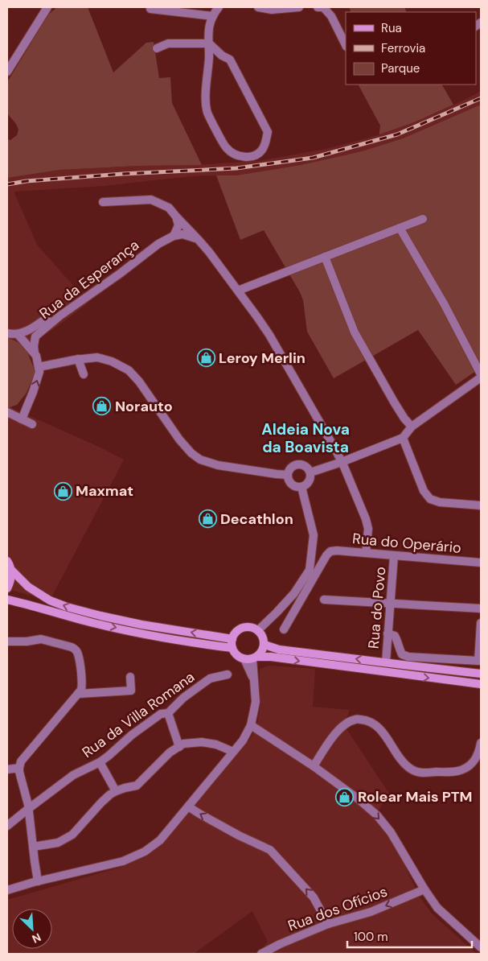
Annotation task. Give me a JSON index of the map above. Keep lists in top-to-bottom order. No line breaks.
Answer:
{"streets":{"street":["Rua da Esperança","Rua do Operário","Rua do Povo","Rua da Villa Romana","Rua dos Ofícios"]},"crossings":[["Rua do Operário","Rua do Povo"]],"one_way":["Rua dos Ofícios"],"districts":["Aldeia Nova da Boavista"],"places":{"shop":["Leroy Merlin","Norauto","Maxmat","Decathlon","Rolear Mais PTM"]},"legend":["Rua","Ferrovia","Parque"],"scale_bar":"100 m","north":"bottom right"}
